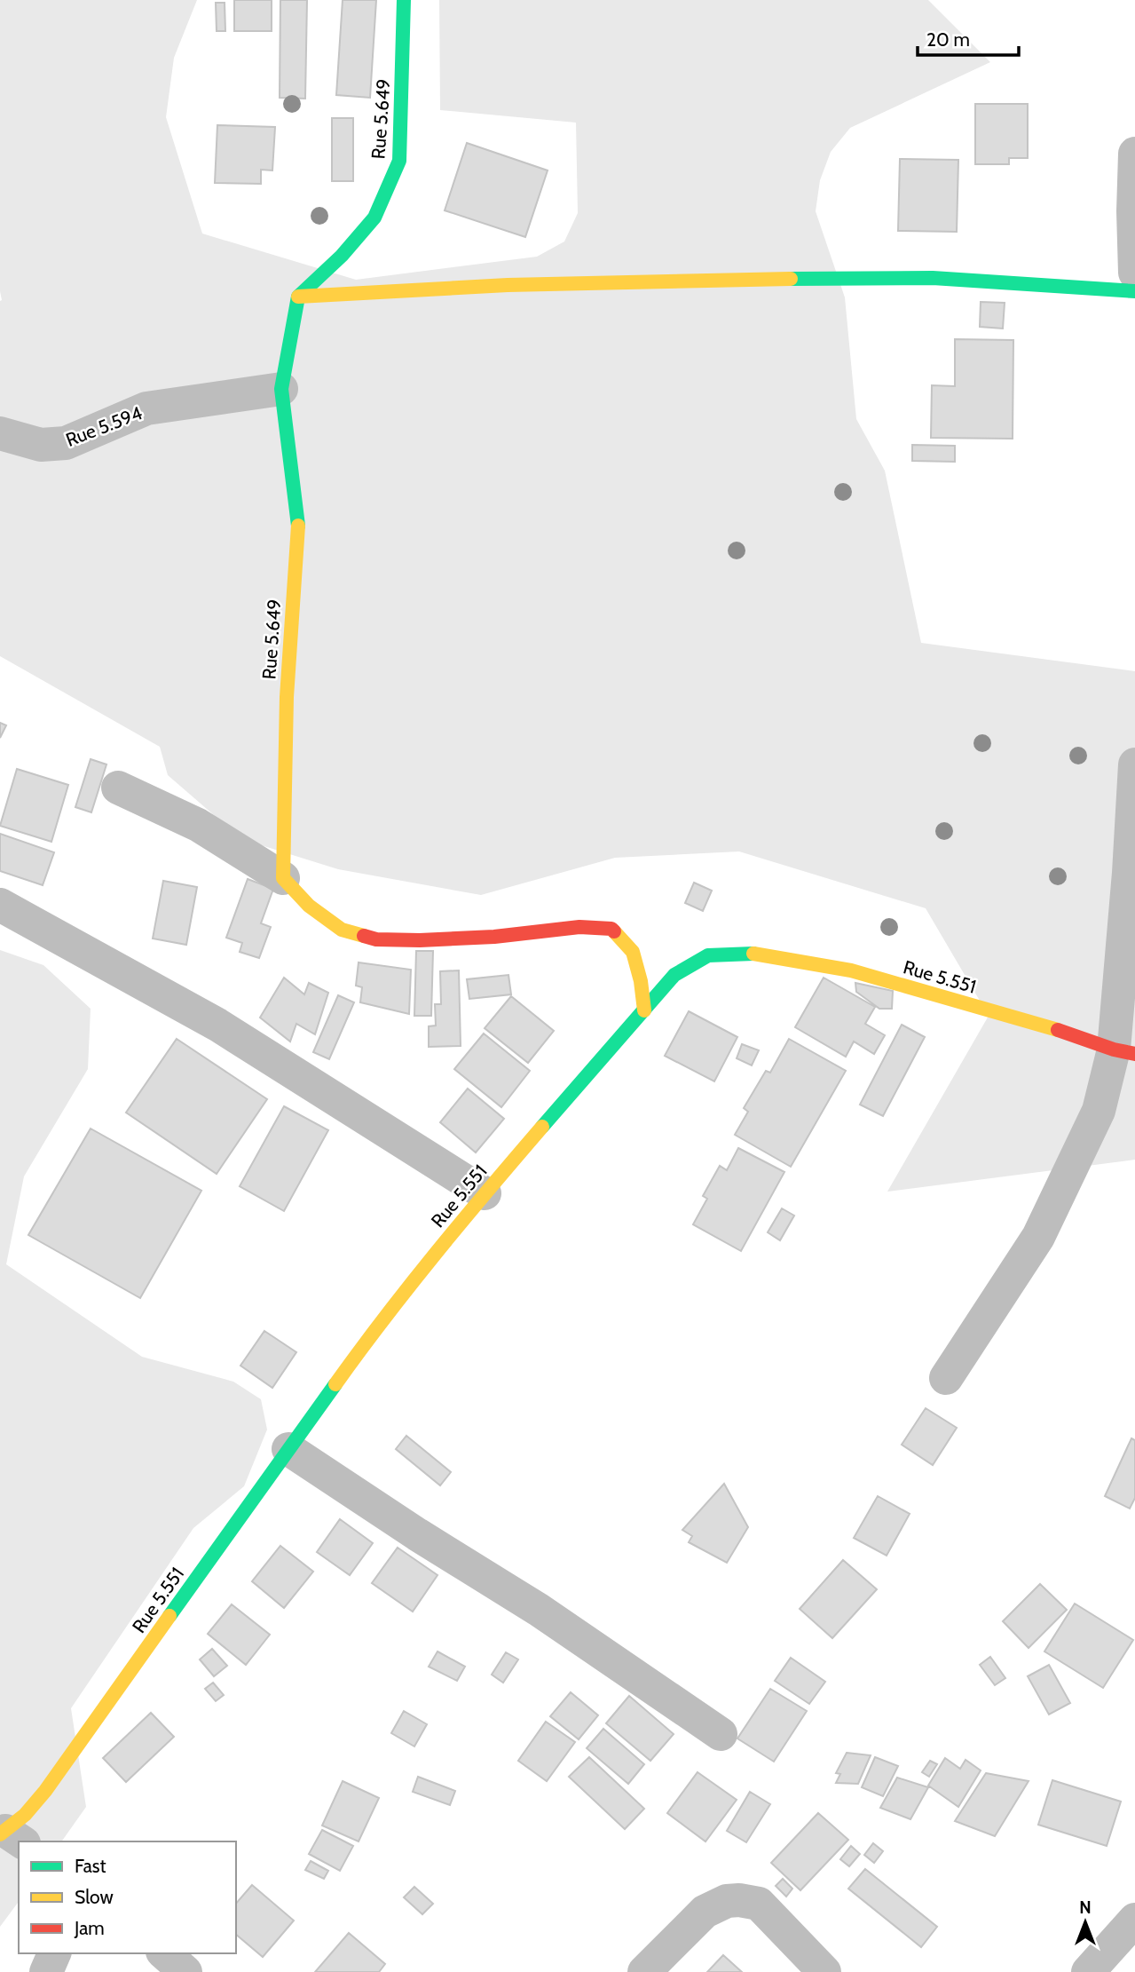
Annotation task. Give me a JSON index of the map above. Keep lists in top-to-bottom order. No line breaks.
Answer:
{"streets":{"street":["Rue 5.649","Rue 5.594","Rue 5.551"]},"crossings":[["Rue 5.649","Rue 5.594"]],"legend":["Fast","Slow","Jam"],"scale_bar":"20 m","north":"top"}
